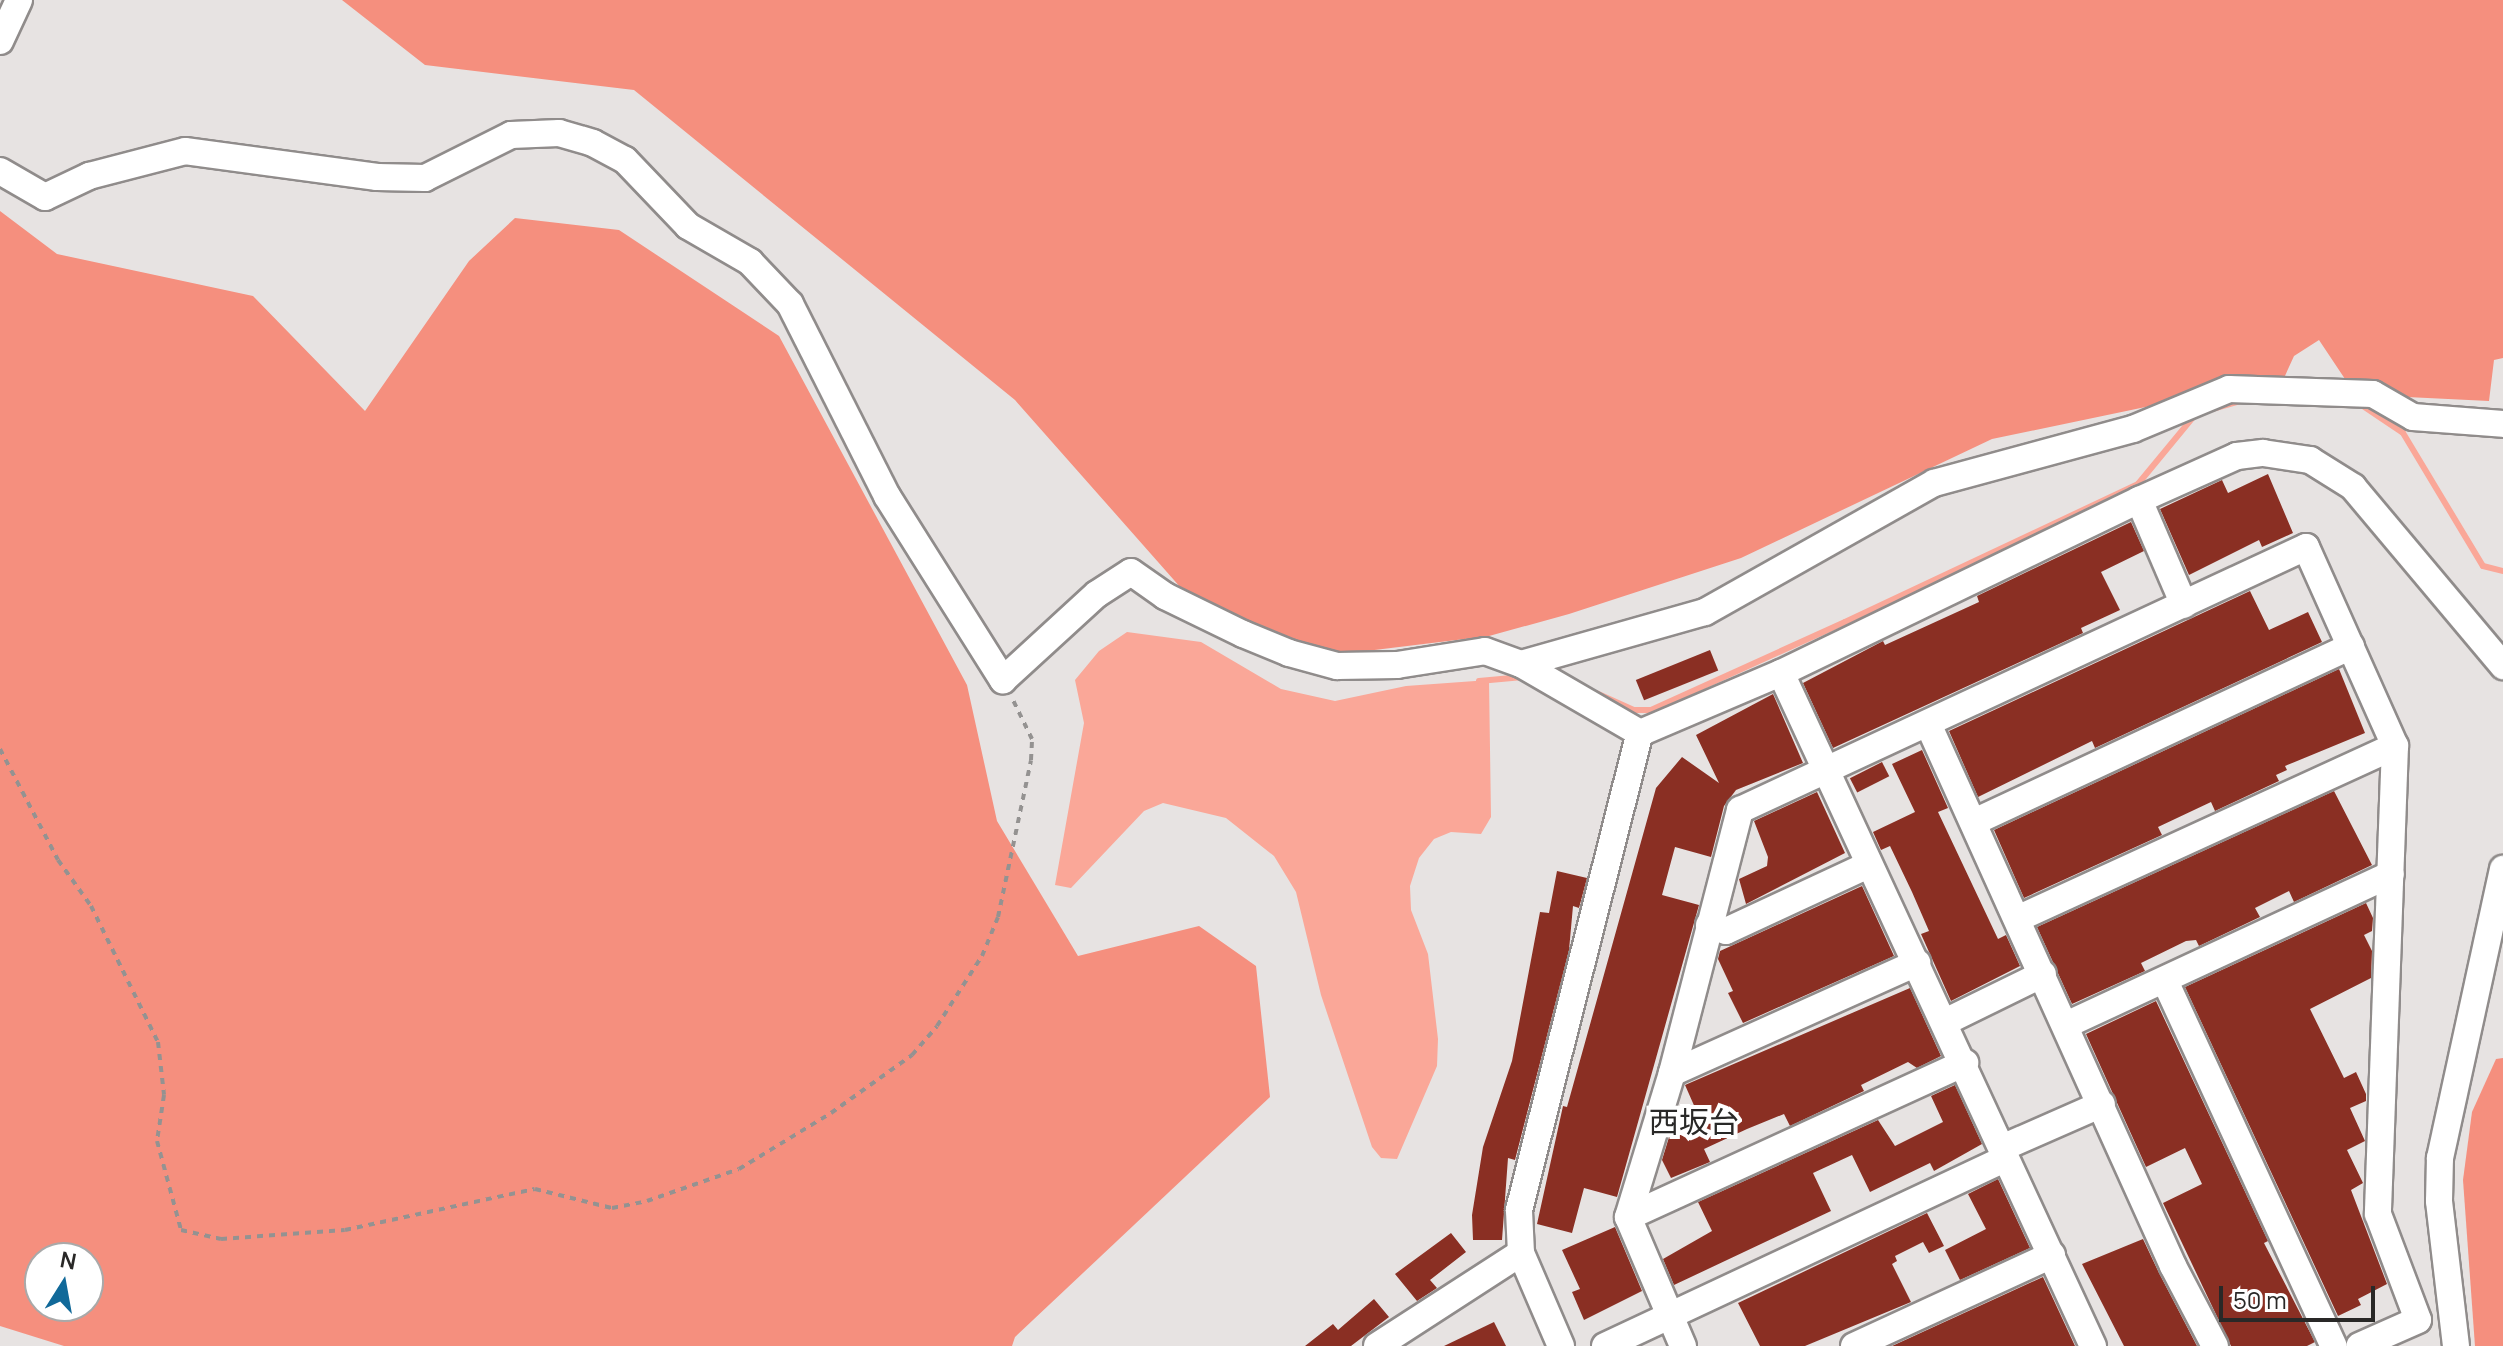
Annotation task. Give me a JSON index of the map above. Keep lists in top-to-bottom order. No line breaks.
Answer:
{"districts":["西坂台"],"scale_bar":"50 m","north":"top"}
